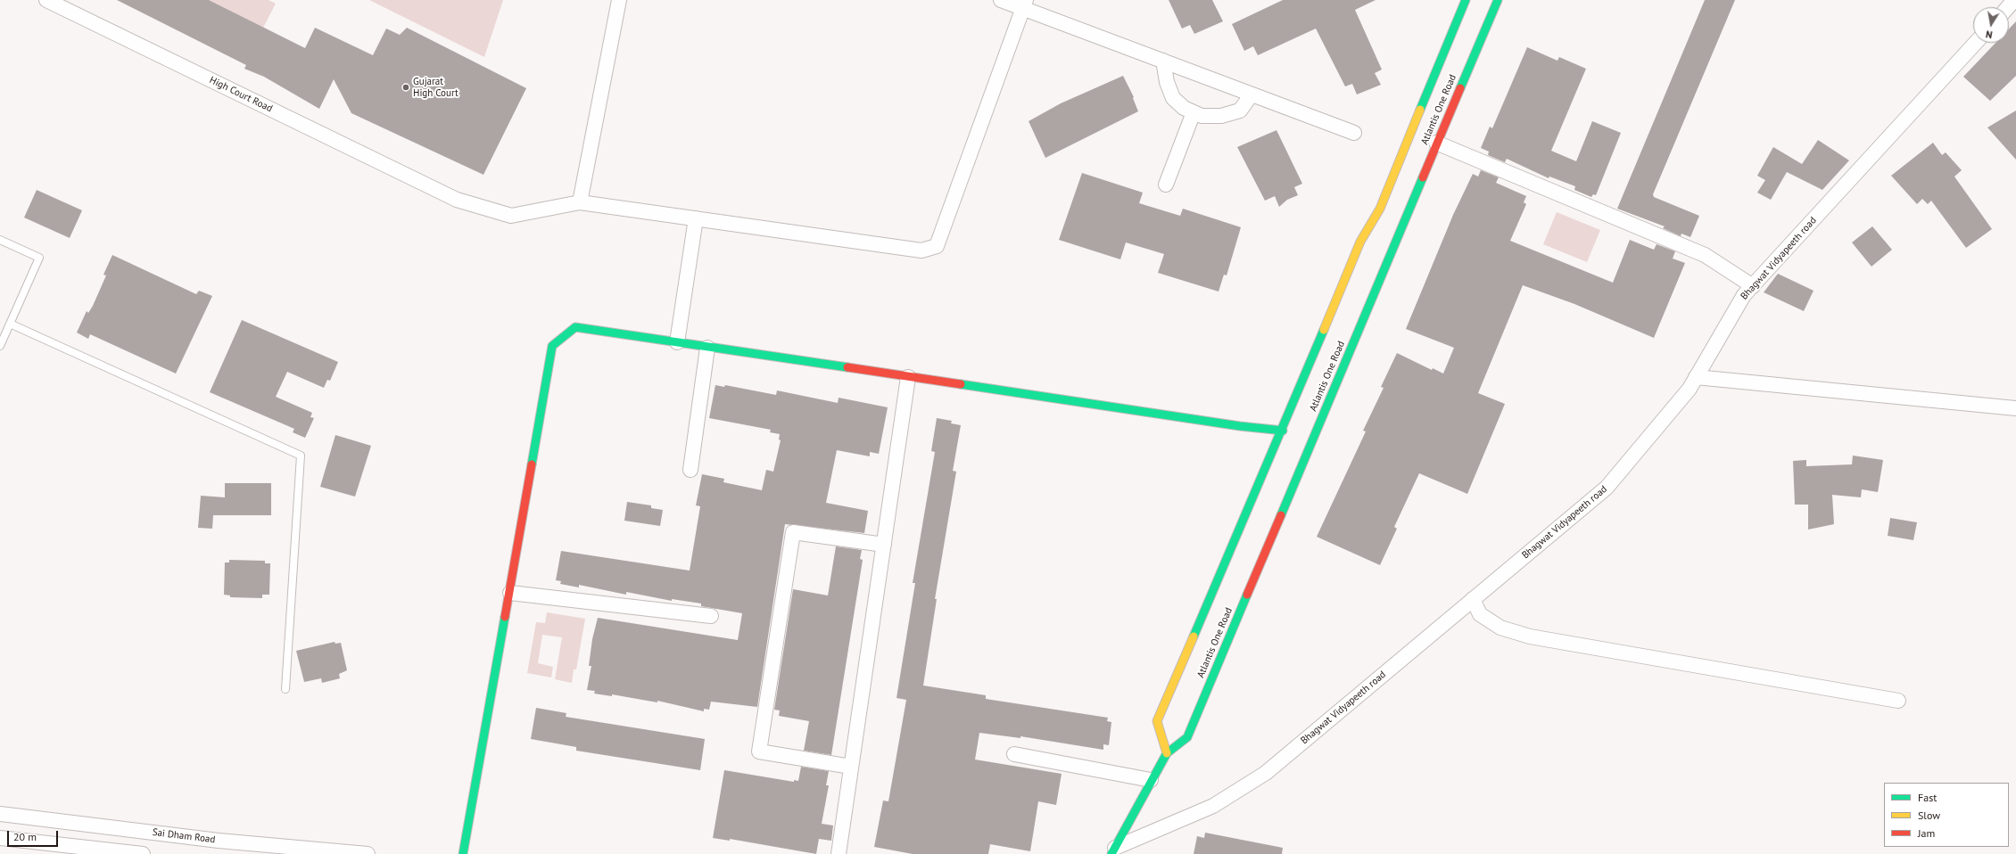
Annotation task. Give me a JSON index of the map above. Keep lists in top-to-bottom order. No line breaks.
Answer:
{"streets":{"street":["High Court Road","Atlantis One Road","Bhagwat Vidyapeeth road","Sai Dham Road"]},"crossings":[["Atlantis One Road","Bhagwat Vidyapeeth road"]],"places":["Gujarat High Court"],"legend":["Fast","Slow","Jam"],"scale_bar":"20 m","north":"bottom"}
